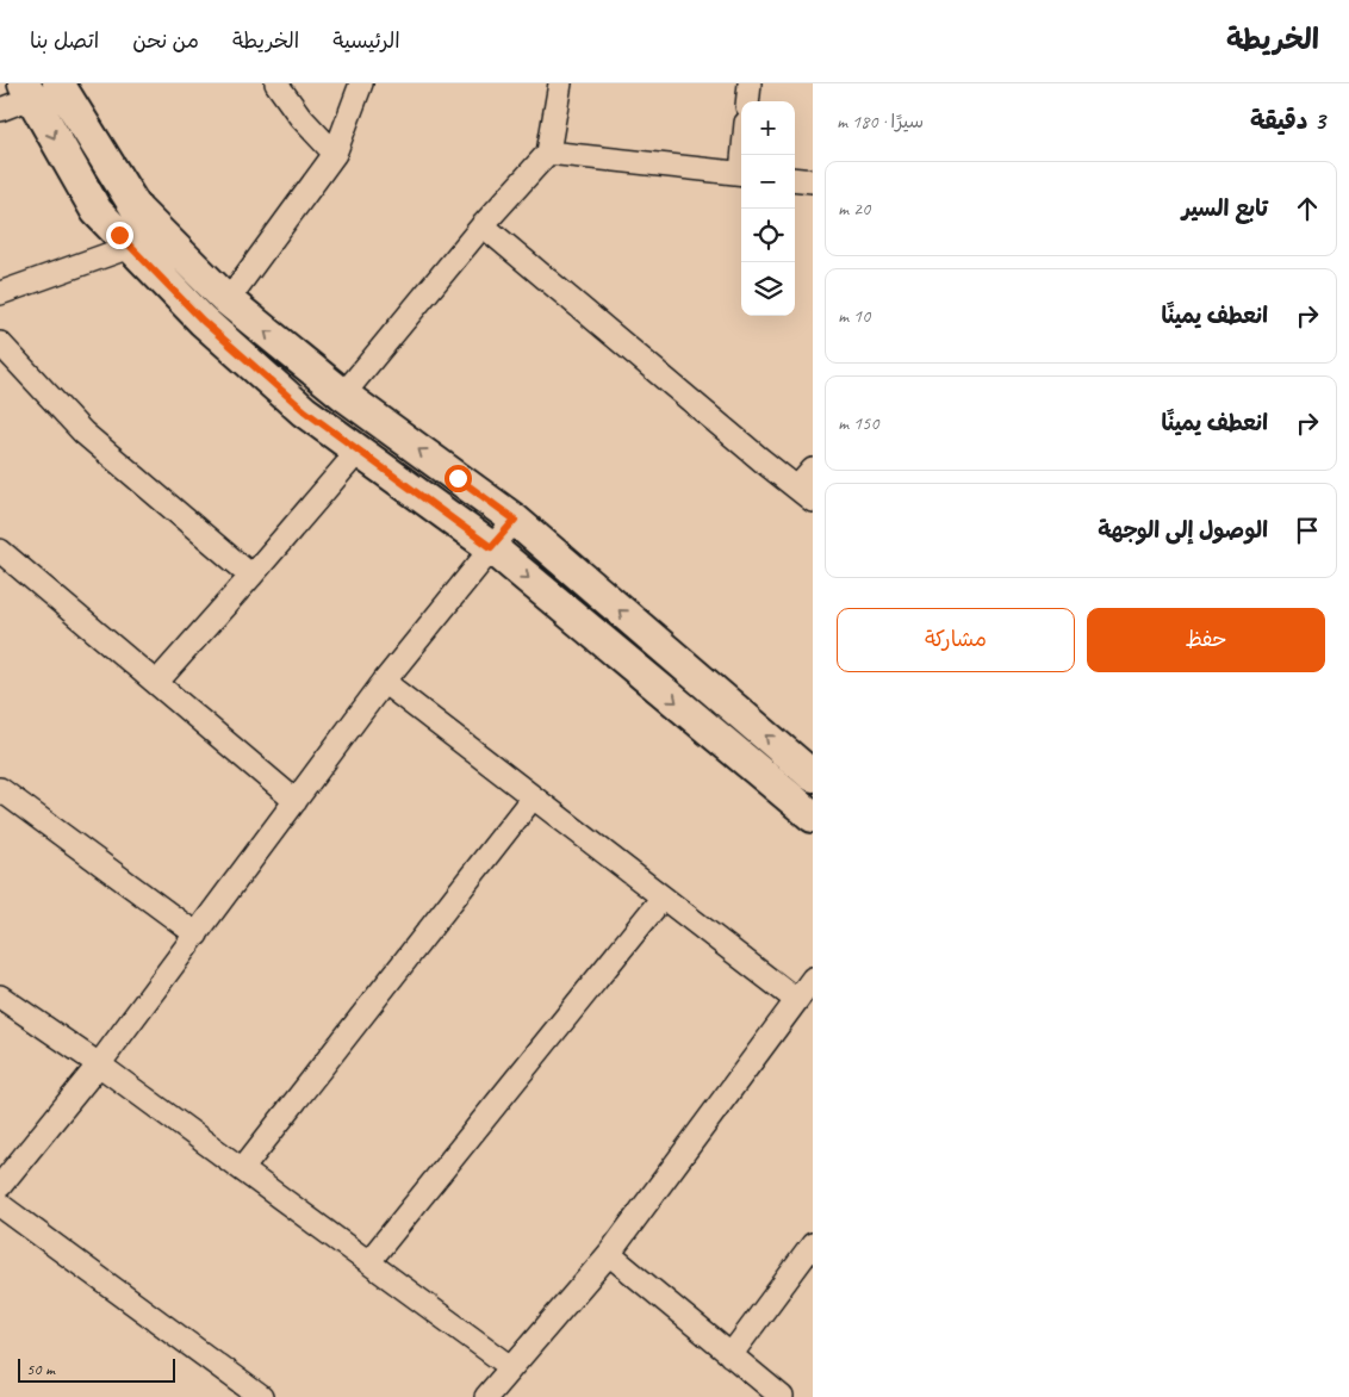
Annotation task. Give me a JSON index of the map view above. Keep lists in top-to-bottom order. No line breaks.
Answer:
{"scale_bar":"50 m","page":{"header":"الخريطة","nav":["الرئيسية","الخريطة","من نحن","اتصل بنا"],"heading":["3 دقيقة","سيرًا · 180 m"],"map_buttons":["+","−"],"list":[["تابع السير","20 m"],["انعطف يمينًا","10 m"],["انعطف يمينًا","150 m"],"الوصول إلى الوجهة"],"buttons":["حفظ","مشاركة"],"scale":"50 m"}}
